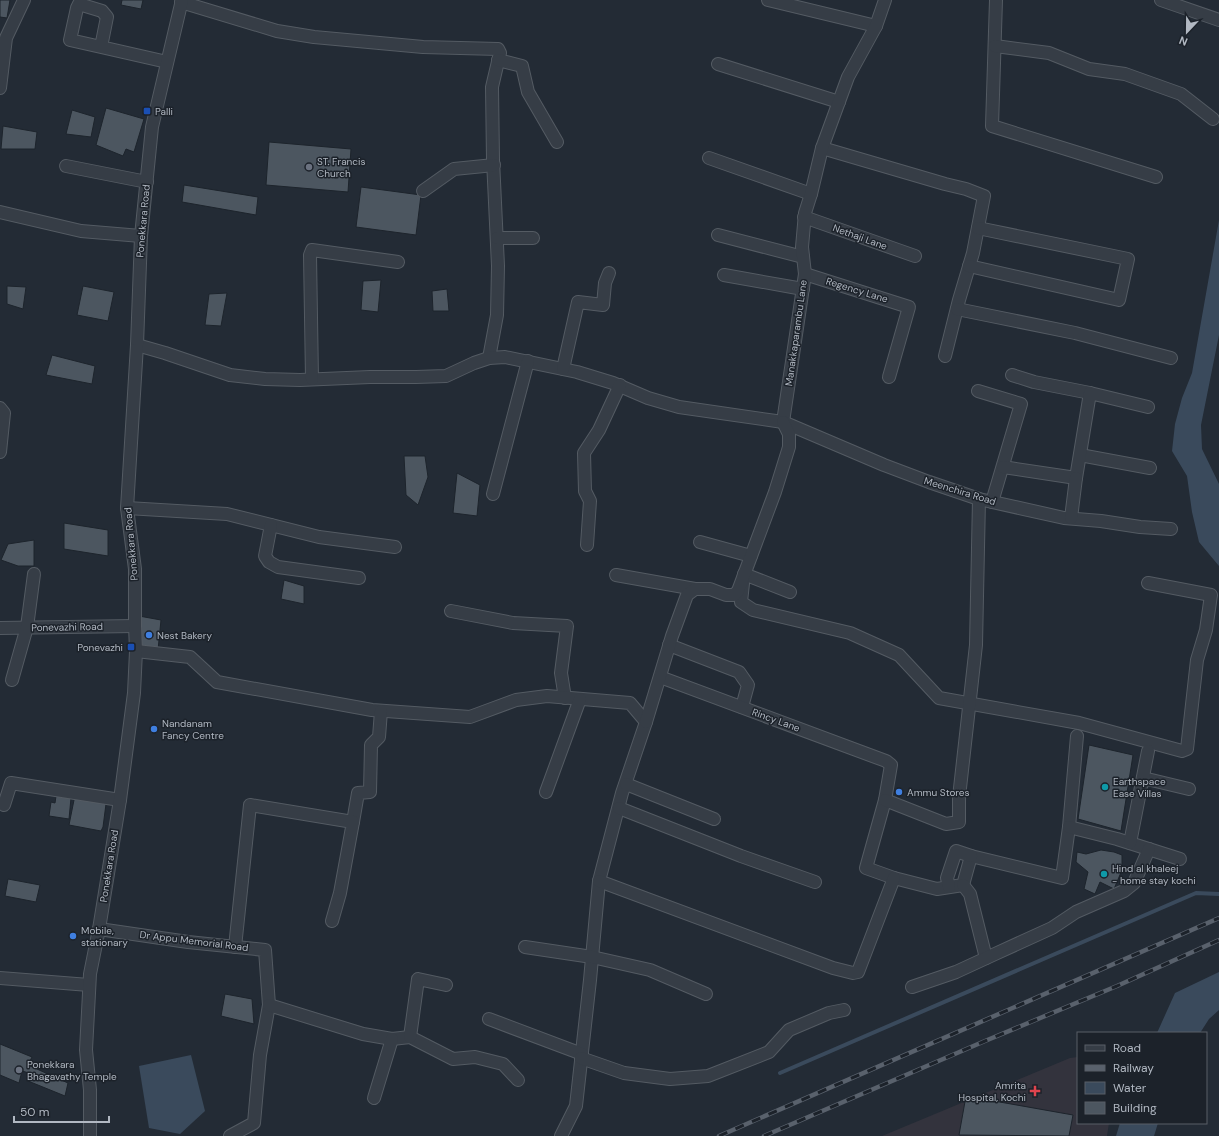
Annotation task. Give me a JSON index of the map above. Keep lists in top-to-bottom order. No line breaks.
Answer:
{"streets":{"street":["Ponekkara Road","Nethaji Lane","Regency Lane","Manakkaparambu Lane","Meenchira Road","Ponevazhi Road","Rincy Lane","Dr Appu Memorial Road"]},"crossings":[["Ponekkara Road","Meenchira Road"],["Ponekkara Road","Ponevazhi Road"],["Ponekkara Road","Dr Appu Memorial Road"],["Nethaji Lane","Manakkaparambu Lane"],["Regency Lane","Manakkaparambu Lane"],["Manakkaparambu Lane","Meenchira Road"]],"places":{"transit":["Palli","Ponevazhi"],"other":["ST. Francis Church","Nest Bakery","Nandanam Fancy Centre","Earthspace Ease Villas","Ammu Stores","Hind al khaleej - home stay kochi","Mobile, stationary","Ponekkara Bhagavathy Temple"],"health":["Amrita Hospital, Kochi"]},"legend":["Road","Railway","Water","Building"],"scale_bar":"50 m","north":"bottom"}
